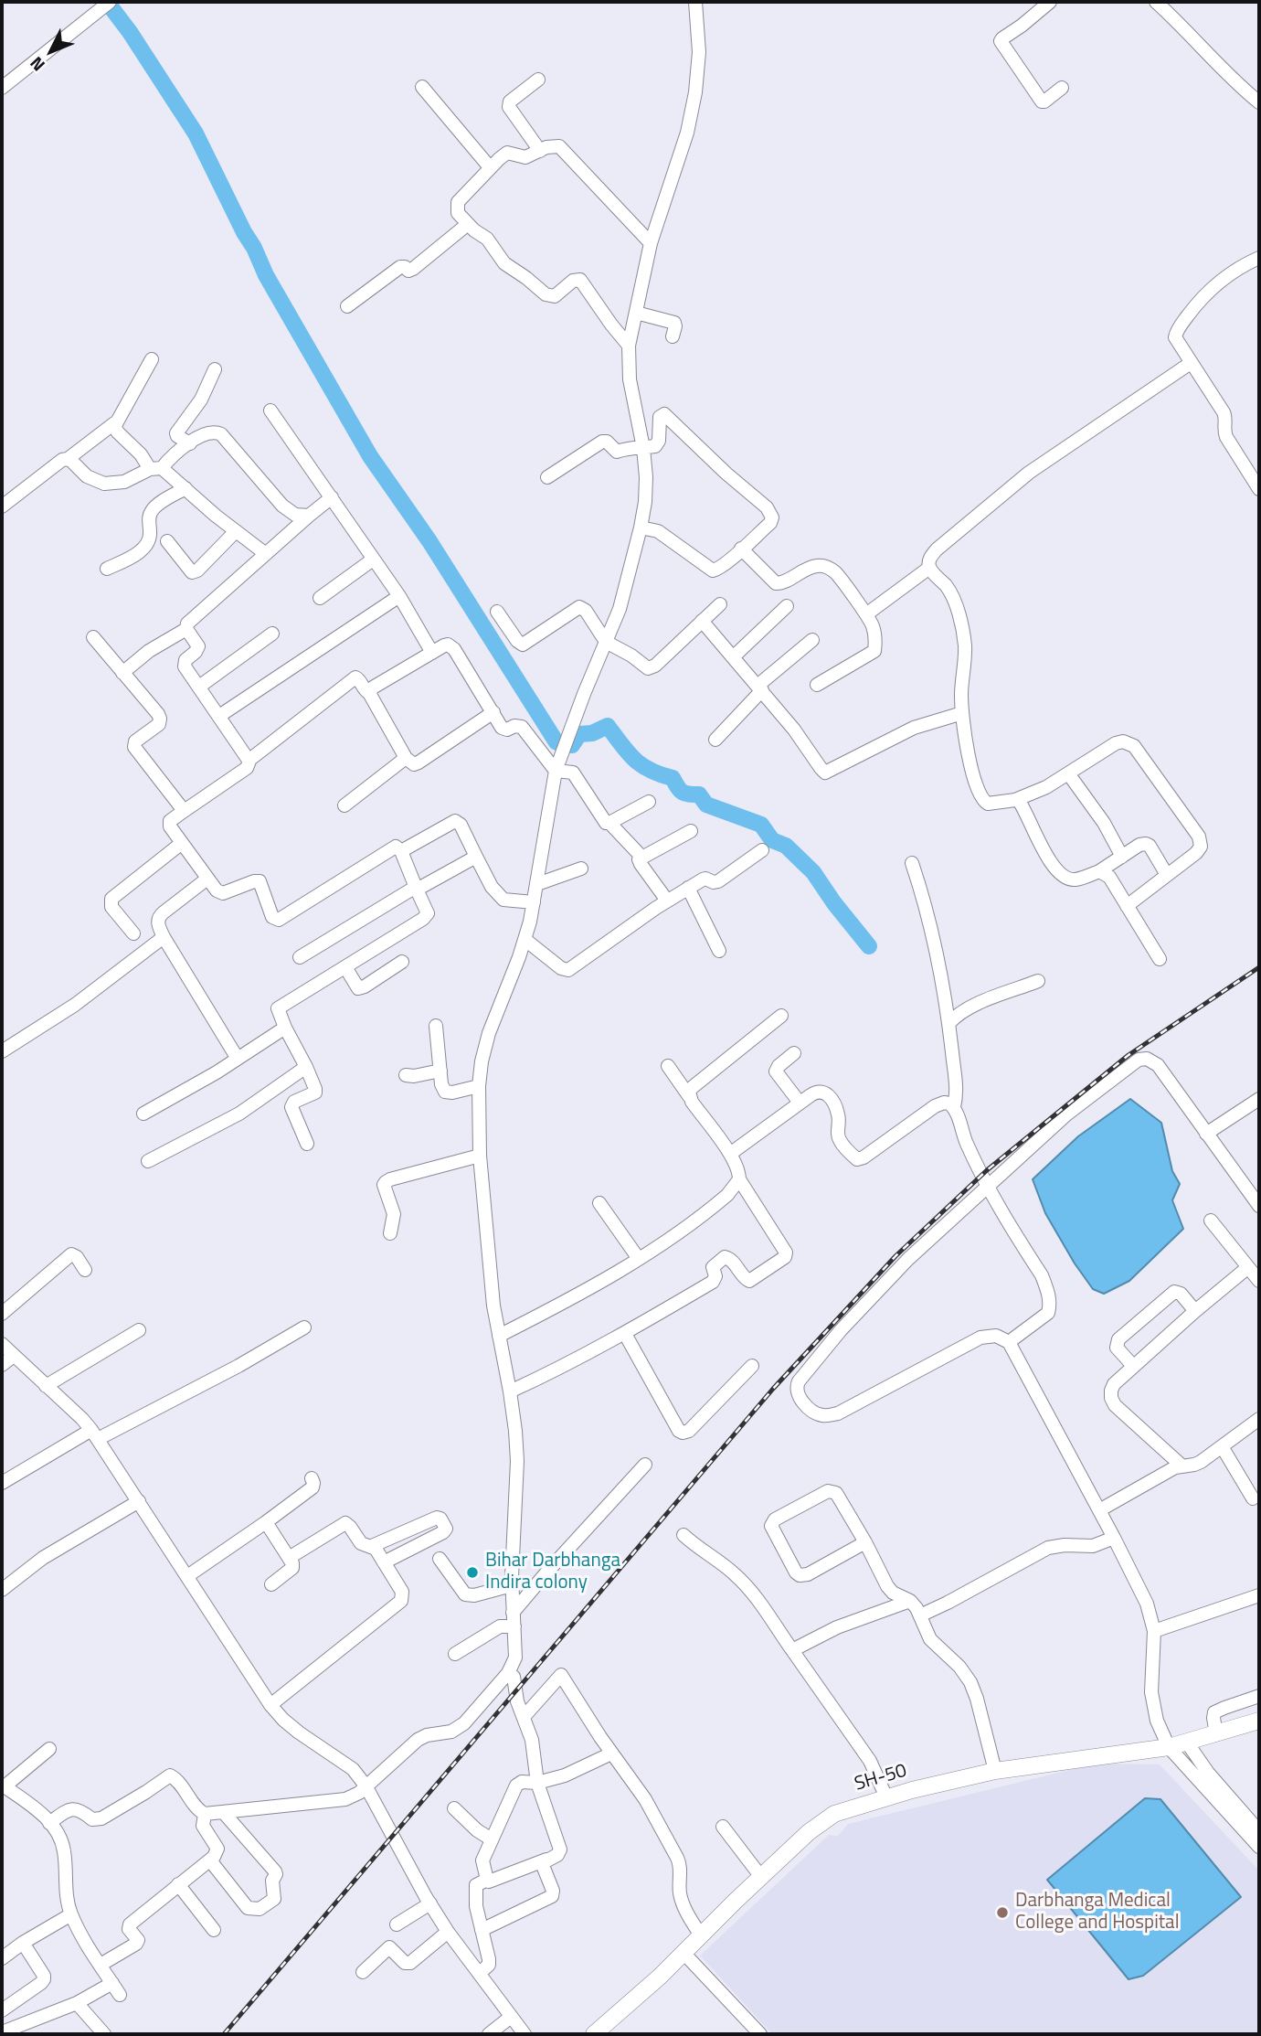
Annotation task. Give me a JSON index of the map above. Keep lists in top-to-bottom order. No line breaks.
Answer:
{"streets":{"main road":["SH-50"]},"places":["Bihar Darbhanga Indira colony","Darbhanga Medical College and Hospital"],"north":"bottom left"}
